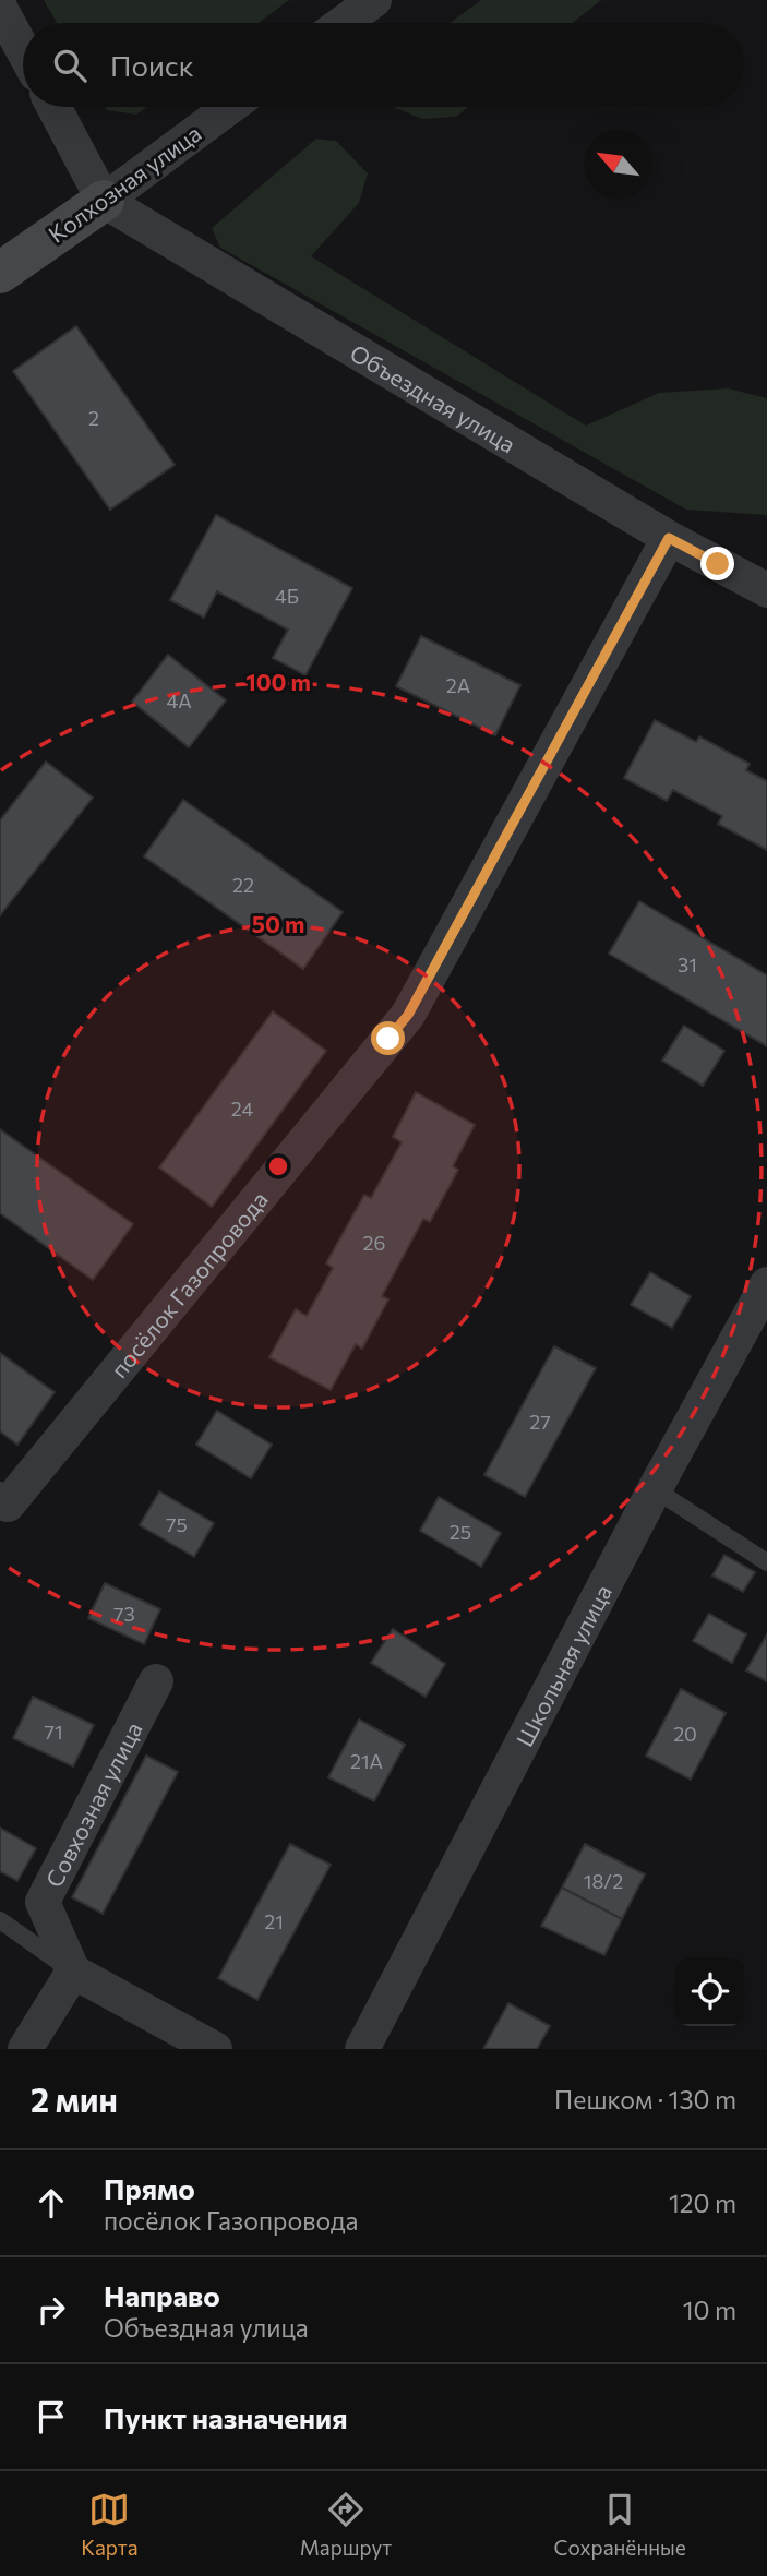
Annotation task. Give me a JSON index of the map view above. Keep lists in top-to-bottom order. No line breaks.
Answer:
{"streets":{"main road":["Колхозная улица"],"street":["Объездная улица","посёлок Газопровода","Школьная улица","Совхозная улица"]},"crossings":[["Колхозная улица","Объездная улица"],["Объездная улица","посёлок Газопровода"]],"house_numbers":["2","4Б","2А","4А","22","31","24","26","27","75","25","73","71","20","21А","18/2","21"],"north":"top left","page":{"search":"Поиск","heading":["2 мин","Пешком · 130 m"],"list":[["Прямо","посёлок Газопровода","120 m"],["Направо","Объездная улица","10 m"],"Пункт назначения"],"nav":["Карта","Маршрут","Сохранённые"]},"rings":["100 m","50 m"]}
